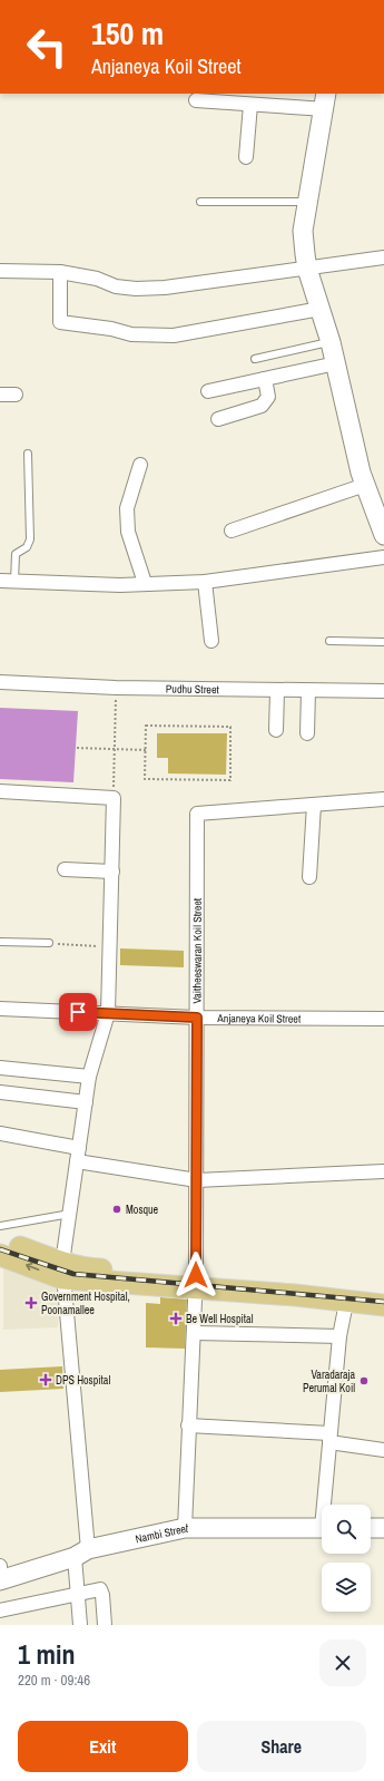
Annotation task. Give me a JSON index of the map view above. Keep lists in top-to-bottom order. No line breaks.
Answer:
{"streets":{"street":["Pudhu Street","Vaitheeswaran Koil Street","Anjaneya Koil Street","Nambi Street"]},"crossings":[["Vaitheeswaran Koil Street","Anjaneya Koil Street"],["Vaitheeswaran Koil Street","Nambi Street"]],"places":{"other":["Mosque","Varadaraja Perumal Koil"],"health":["Government Hospital, Poonamallee","Be Well Hospital","DPS Hospital"]},"page":{"turn":["150 m","Anjaneya Koil Street"],"heading":["1 min","220 m · 09:46"],"buttons":["Exit","Share"]}}
